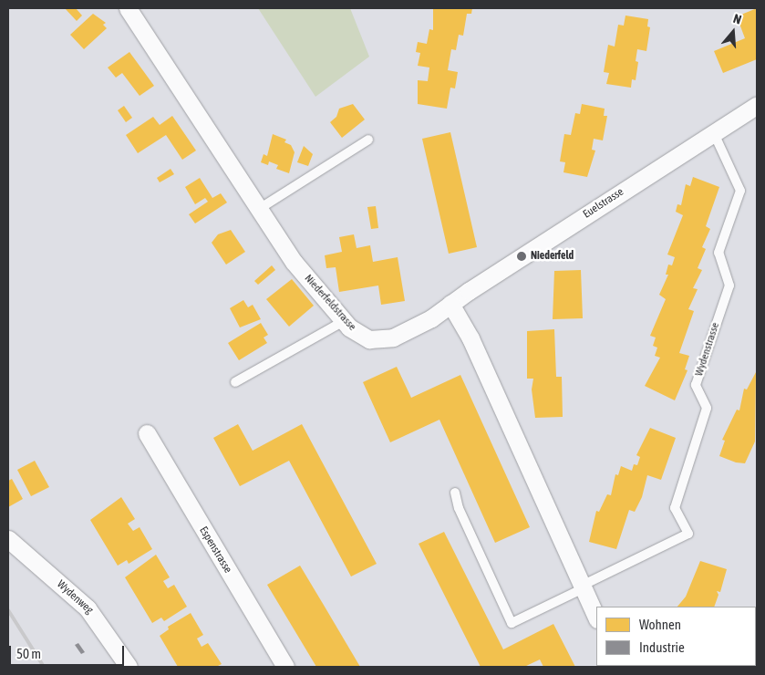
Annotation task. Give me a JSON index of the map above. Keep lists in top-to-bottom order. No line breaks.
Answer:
{"streets":{"street":["Euelstrasse","Niederfeldstrasse","Espenstrasse","Wydenweg"],"lane":["Wydenstrasse"]},"crossings":[["Euelstrasse","Niederfeldstrasse"],["Euelstrasse","Wydenstrasse"]],"places":["Niederfeld"],"legend":["Wohnen","Industrie"],"scale_bar":"50 m","north":"top"}
